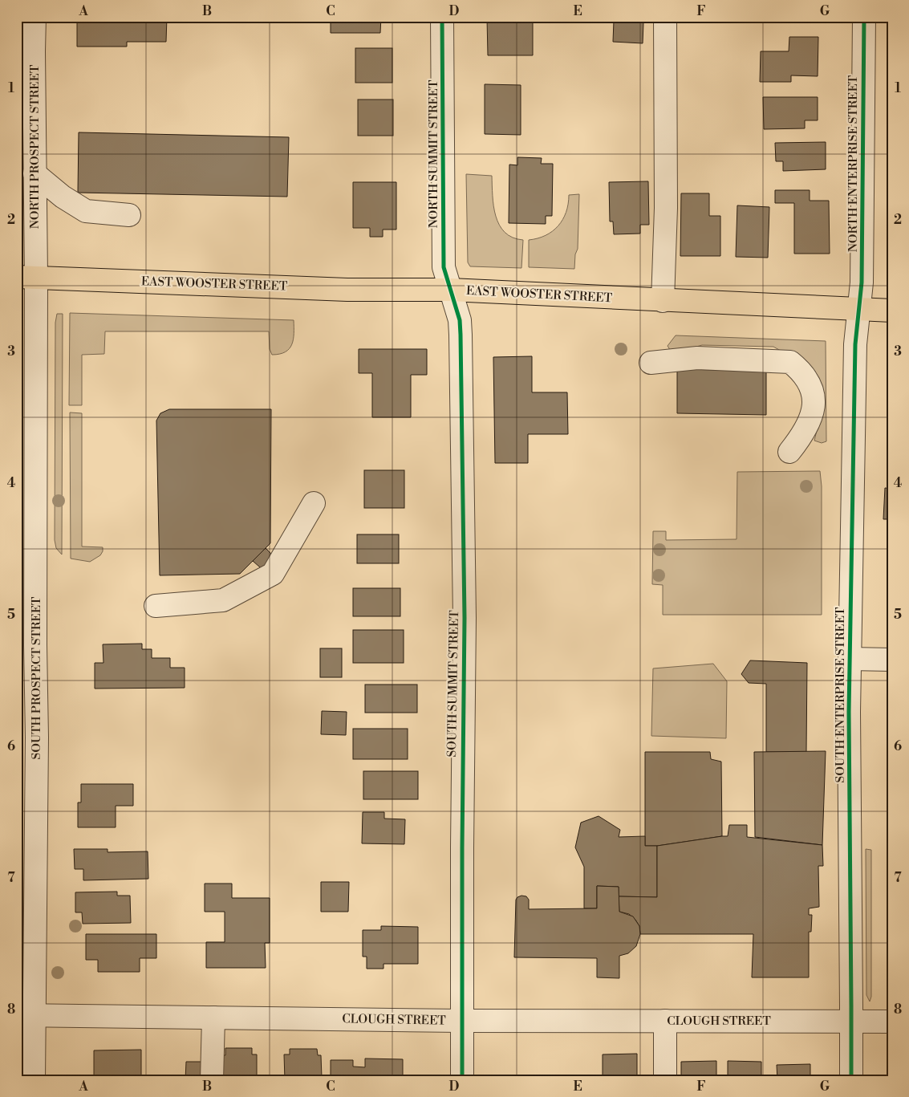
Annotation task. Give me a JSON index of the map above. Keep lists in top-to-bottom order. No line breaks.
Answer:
{"streets":{"main road":["EAST WOOSTER STREET"],"street":["NORTH PROSPECT STREET","NORTH SUMMIT STREET","NORTH ENTERPRISE STREET","SOUTH PROSPECT STREET","SOUTH SUMMIT STREET","SOUTH ENTERPRISE STREET","CLOUGH STREET"]},"crossings":[["NORTH PROSPECT STREET","EAST WOOSTER STREET"],["NORTH PROSPECT STREET","SOUTH PROSPECT STREET"],["NORTH SUMMIT STREET","EAST WOOSTER STREET"],["NORTH SUMMIT STREET","SOUTH SUMMIT STREET"],["NORTH ENTERPRISE STREET","EAST WOOSTER STREET"],["NORTH ENTERPRISE STREET","SOUTH ENTERPRISE STREET"],["EAST WOOSTER STREET","SOUTH PROSPECT STREET"],["EAST WOOSTER STREET","SOUTH SUMMIT STREET"],["EAST WOOSTER STREET","SOUTH ENTERPRISE STREET"],["SOUTH PROSPECT STREET","CLOUGH STREET"],["SOUTH SUMMIT STREET","CLOUGH STREET"],["SOUTH ENTERPRISE STREET","CLOUGH STREET"]],"grid":{"columns":["A","B","C","D","E","F","G"],"rows":["1","2","3","4","5","6","7","8"]}}
